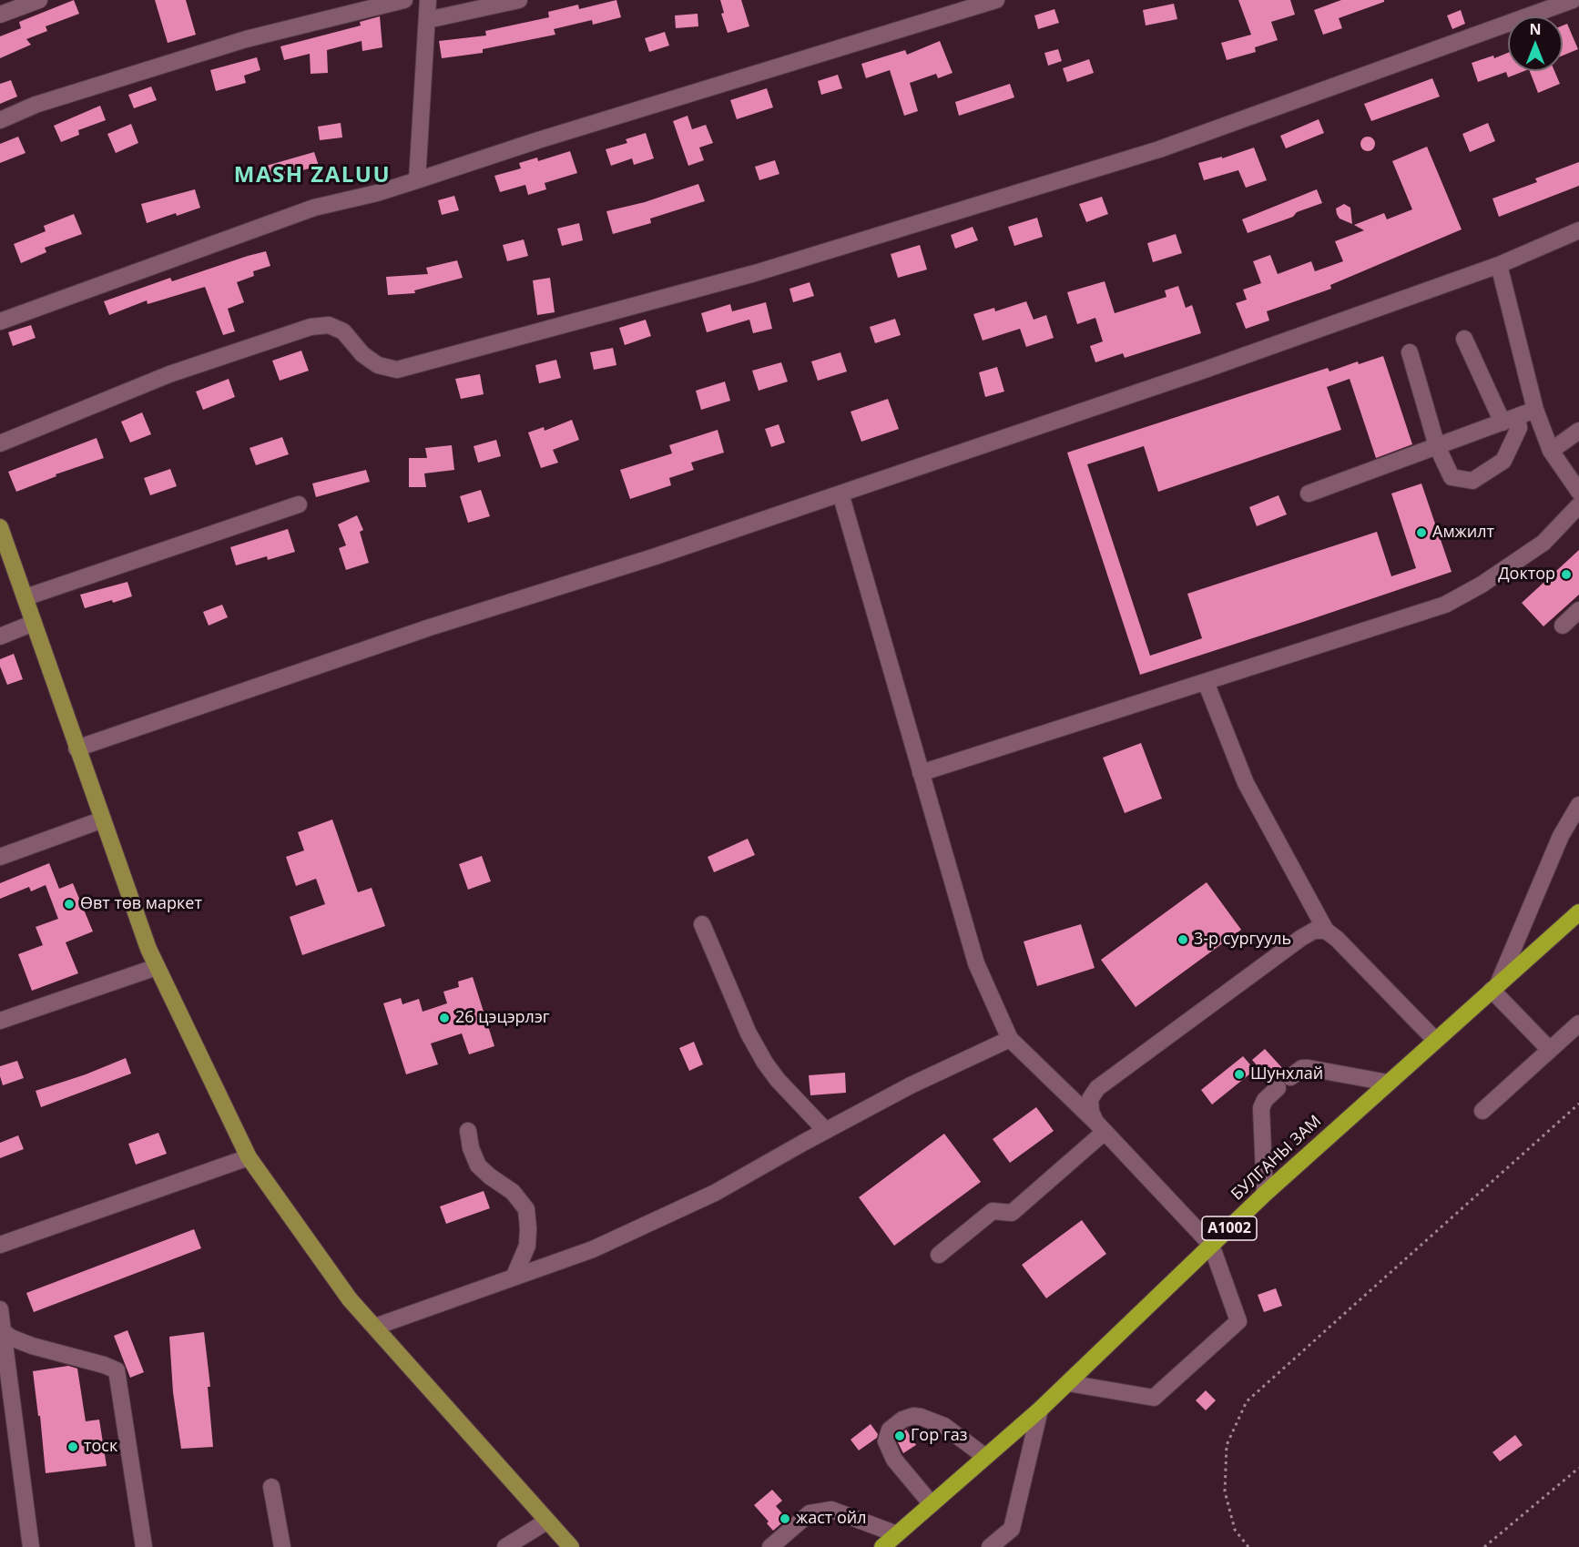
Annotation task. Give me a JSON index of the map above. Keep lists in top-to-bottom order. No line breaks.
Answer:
{"streets":{"highway":["БУЛГАНЫ ЗАМ","A1002"]},"districts":["MASH ZALUU"],"places":["Амжилт","Доктор","Өвт төв маркет","3-р сургууль","26 цэцэрлэг","Шунхлай","Гор газ","тоск","жаст ойл"],"north":"top"}
